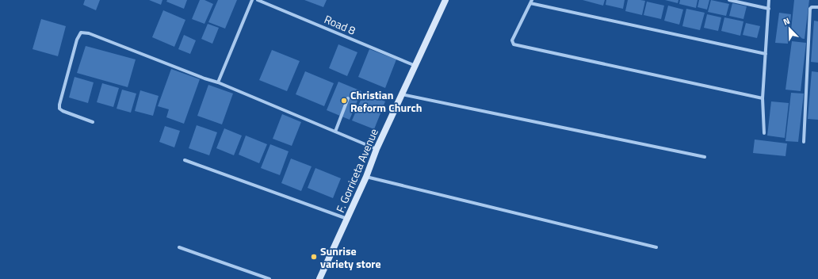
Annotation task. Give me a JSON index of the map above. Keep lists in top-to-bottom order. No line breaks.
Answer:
{"streets":{"main road":["F. Gorriceta Avenue"],"street":["Road 8"]},"crossings":[["Road 8","F. Gorriceta Avenue"]],"places":["Christian Reform Church","Sunrise variety store"],"north":"top left"}
